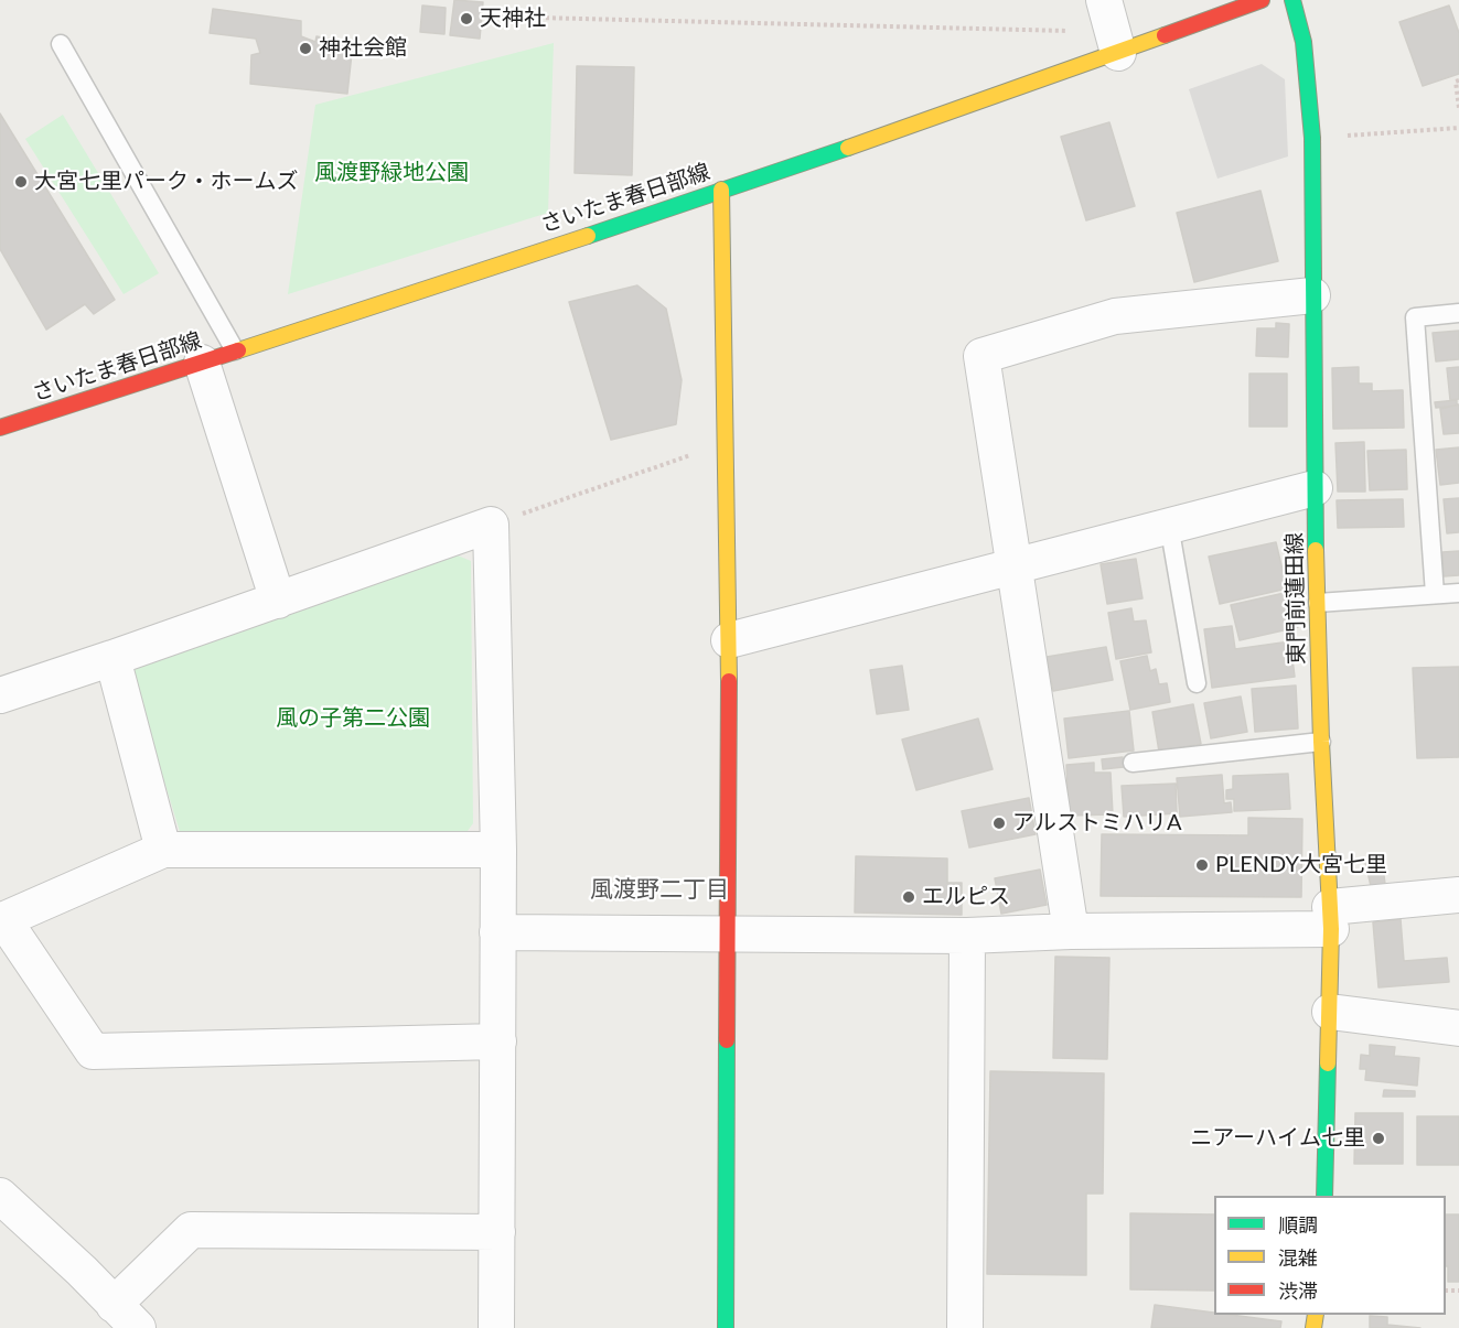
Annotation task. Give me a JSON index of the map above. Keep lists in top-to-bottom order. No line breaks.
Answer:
{"streets":{"main road":["さいたま春日部線","東門前蓮田線"]},"districts":["風渡野二丁目"],"parks":["風渡野緑地公園","風の子第二公園"],"places":["天神社","神社会館","大宮七里パーク・ホームズ","アルストミハリA","PLENDY大宮七里","エルピス","ニアーハイム七里"],"legend":["順調","混雑","渋滞"]}
